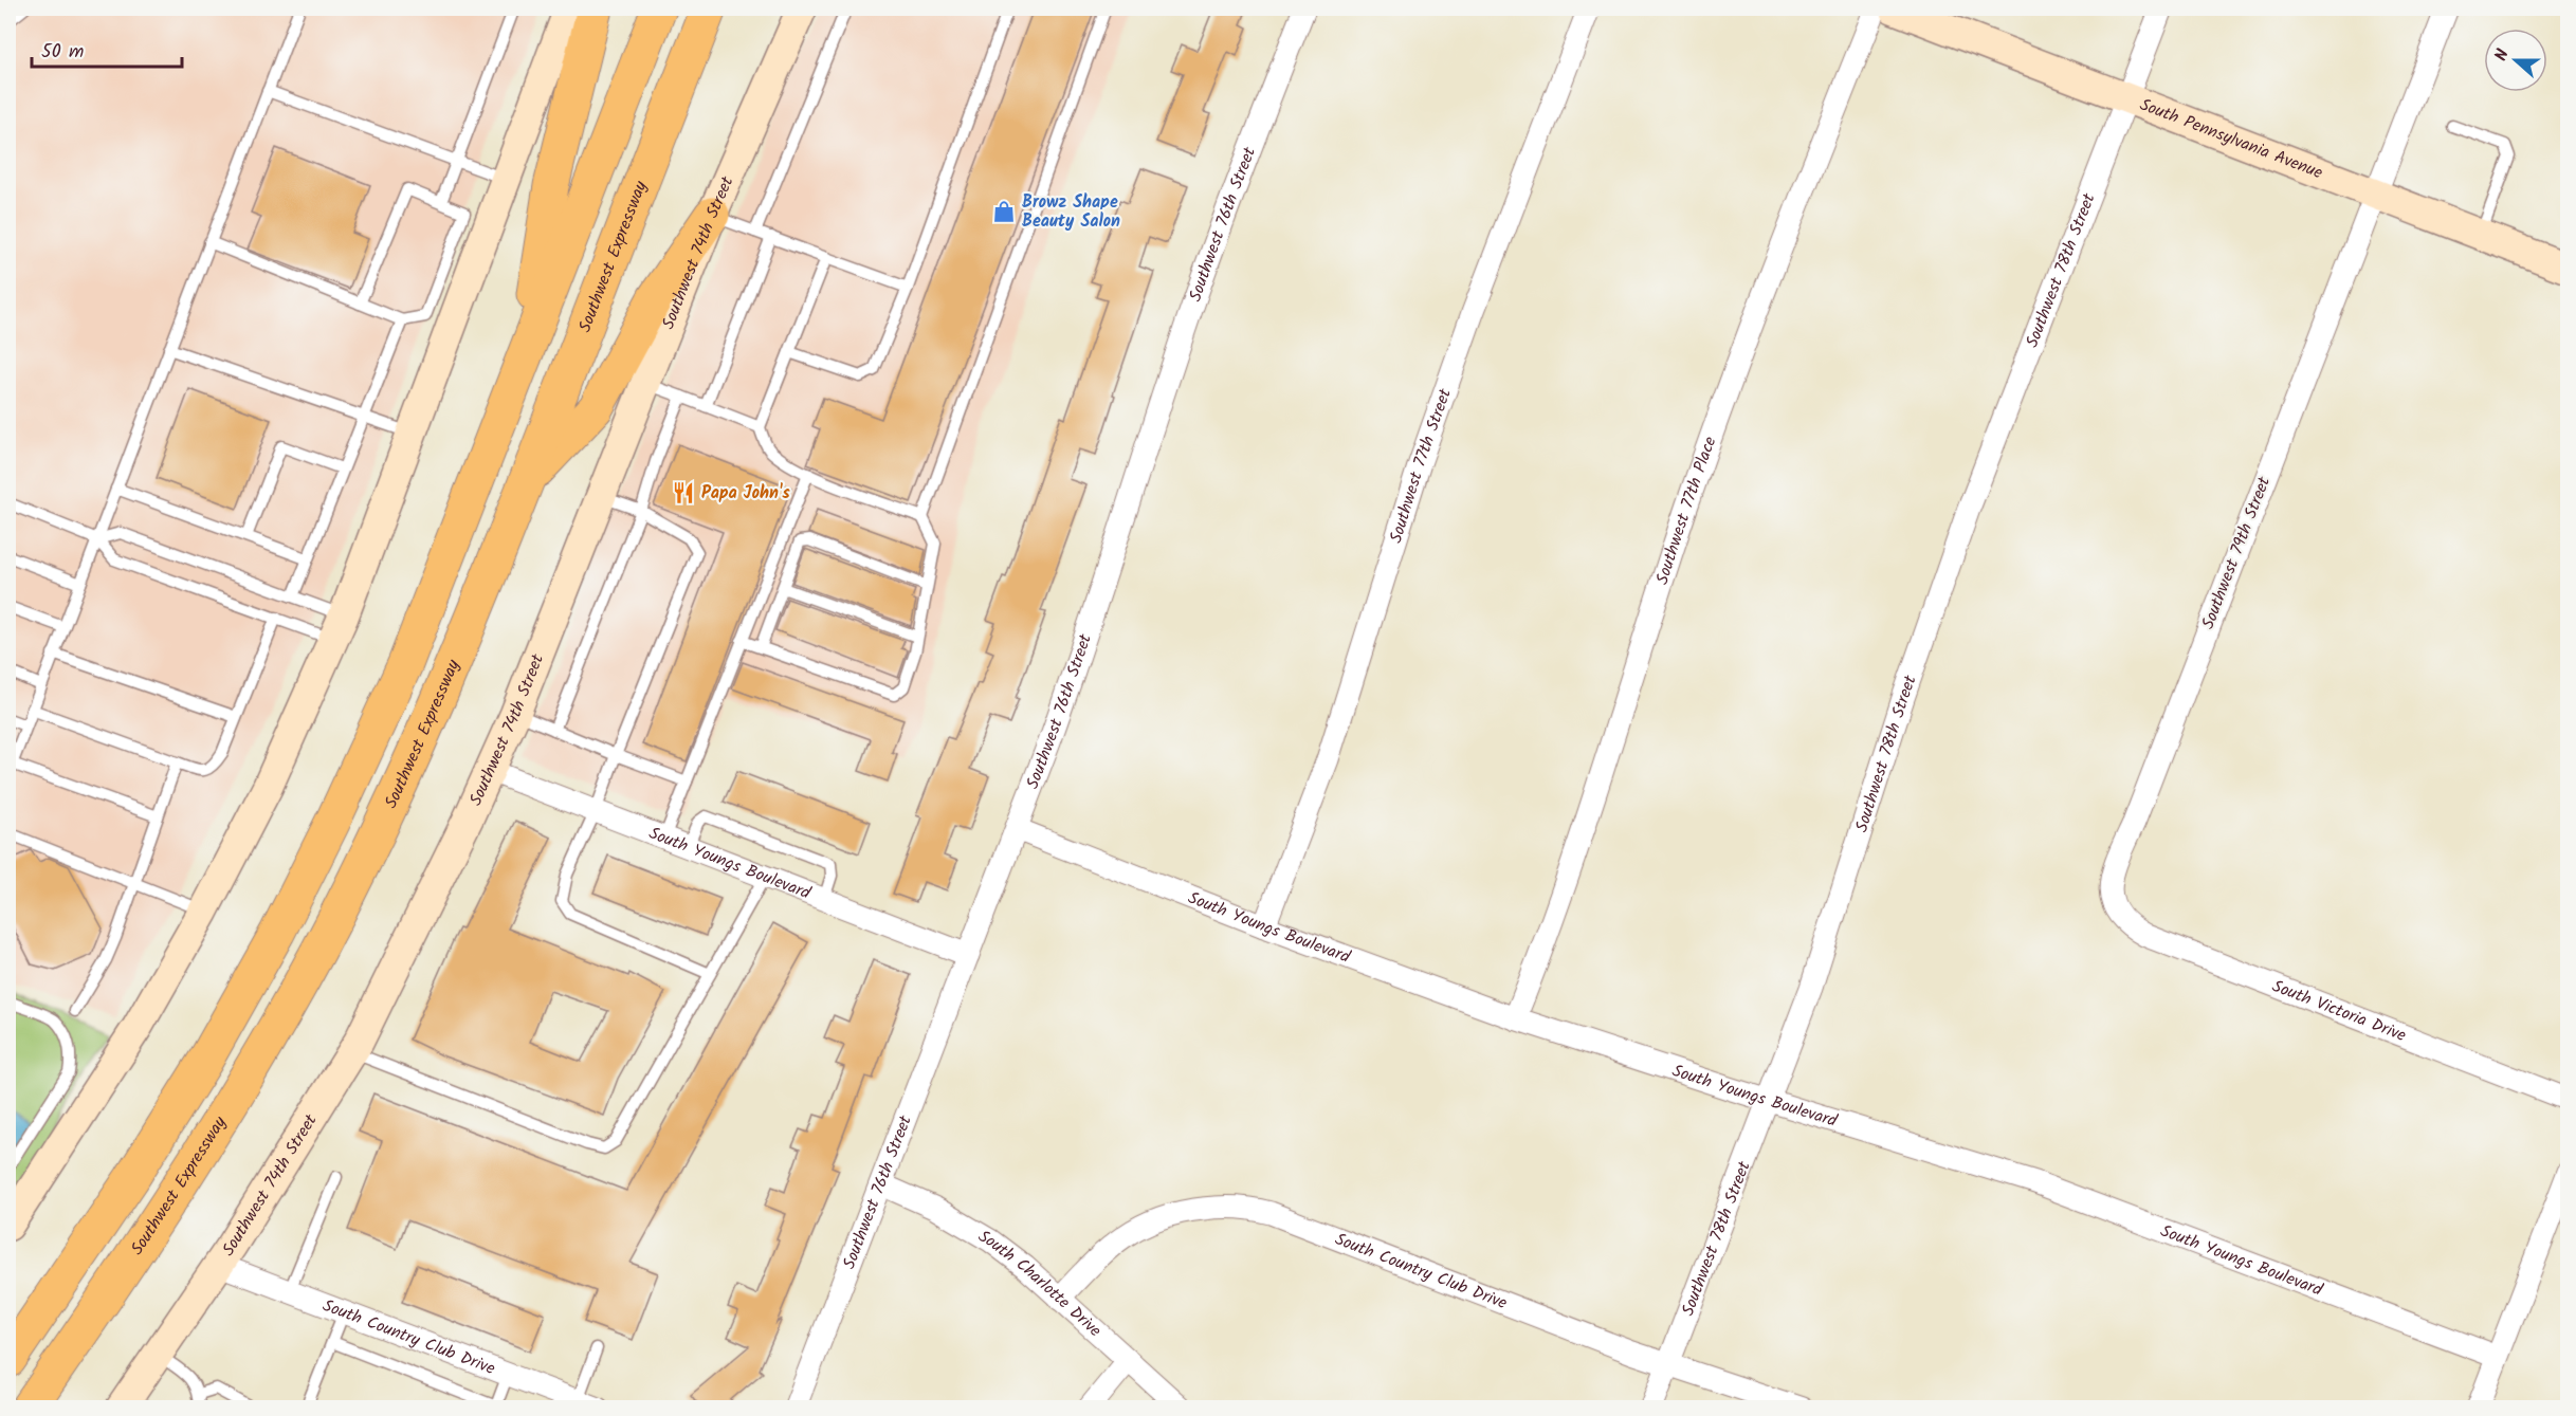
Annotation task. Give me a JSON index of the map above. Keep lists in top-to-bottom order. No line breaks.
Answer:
{"streets":{"highway":["Southwest Expressway"],"main road":["South Pennsylvania Avenue","Southwest 74th Street"],"street":["Southwest 76th Street","Southwest 78th Street","Southwest 77th Street","Southwest 77th Place","Southwest 79th Street","South Youngs Boulevard","South Victoria Drive","South Country Club Drive","South Charlotte Drive"]},"crossings":[["South Pennsylvania Avenue","Southwest 78th Street"],["South Pennsylvania Avenue","Southwest 79th Street"],["Southwest 76th Street","South Youngs Boulevard"],["Southwest 76th Street","South Charlotte Drive"],["Southwest 74th Street","South Youngs Boulevard"],["Southwest 74th Street","South Country Club Drive"],["Southwest 78th Street","South Youngs Boulevard"],["Southwest 78th Street","South Country Club Drive"],["Southwest 77th Street","South Youngs Boulevard"],["Southwest 77th Place","South Youngs Boulevard"],["Southwest 79th Street","South Victoria Drive"],["South Country Club Drive","South Charlotte Drive"]],"places":{"shop":["Browz Shape Beauty Salon"],"restaurant":["Papa John's"]},"scale_bar":"50 m","north":"left"}
